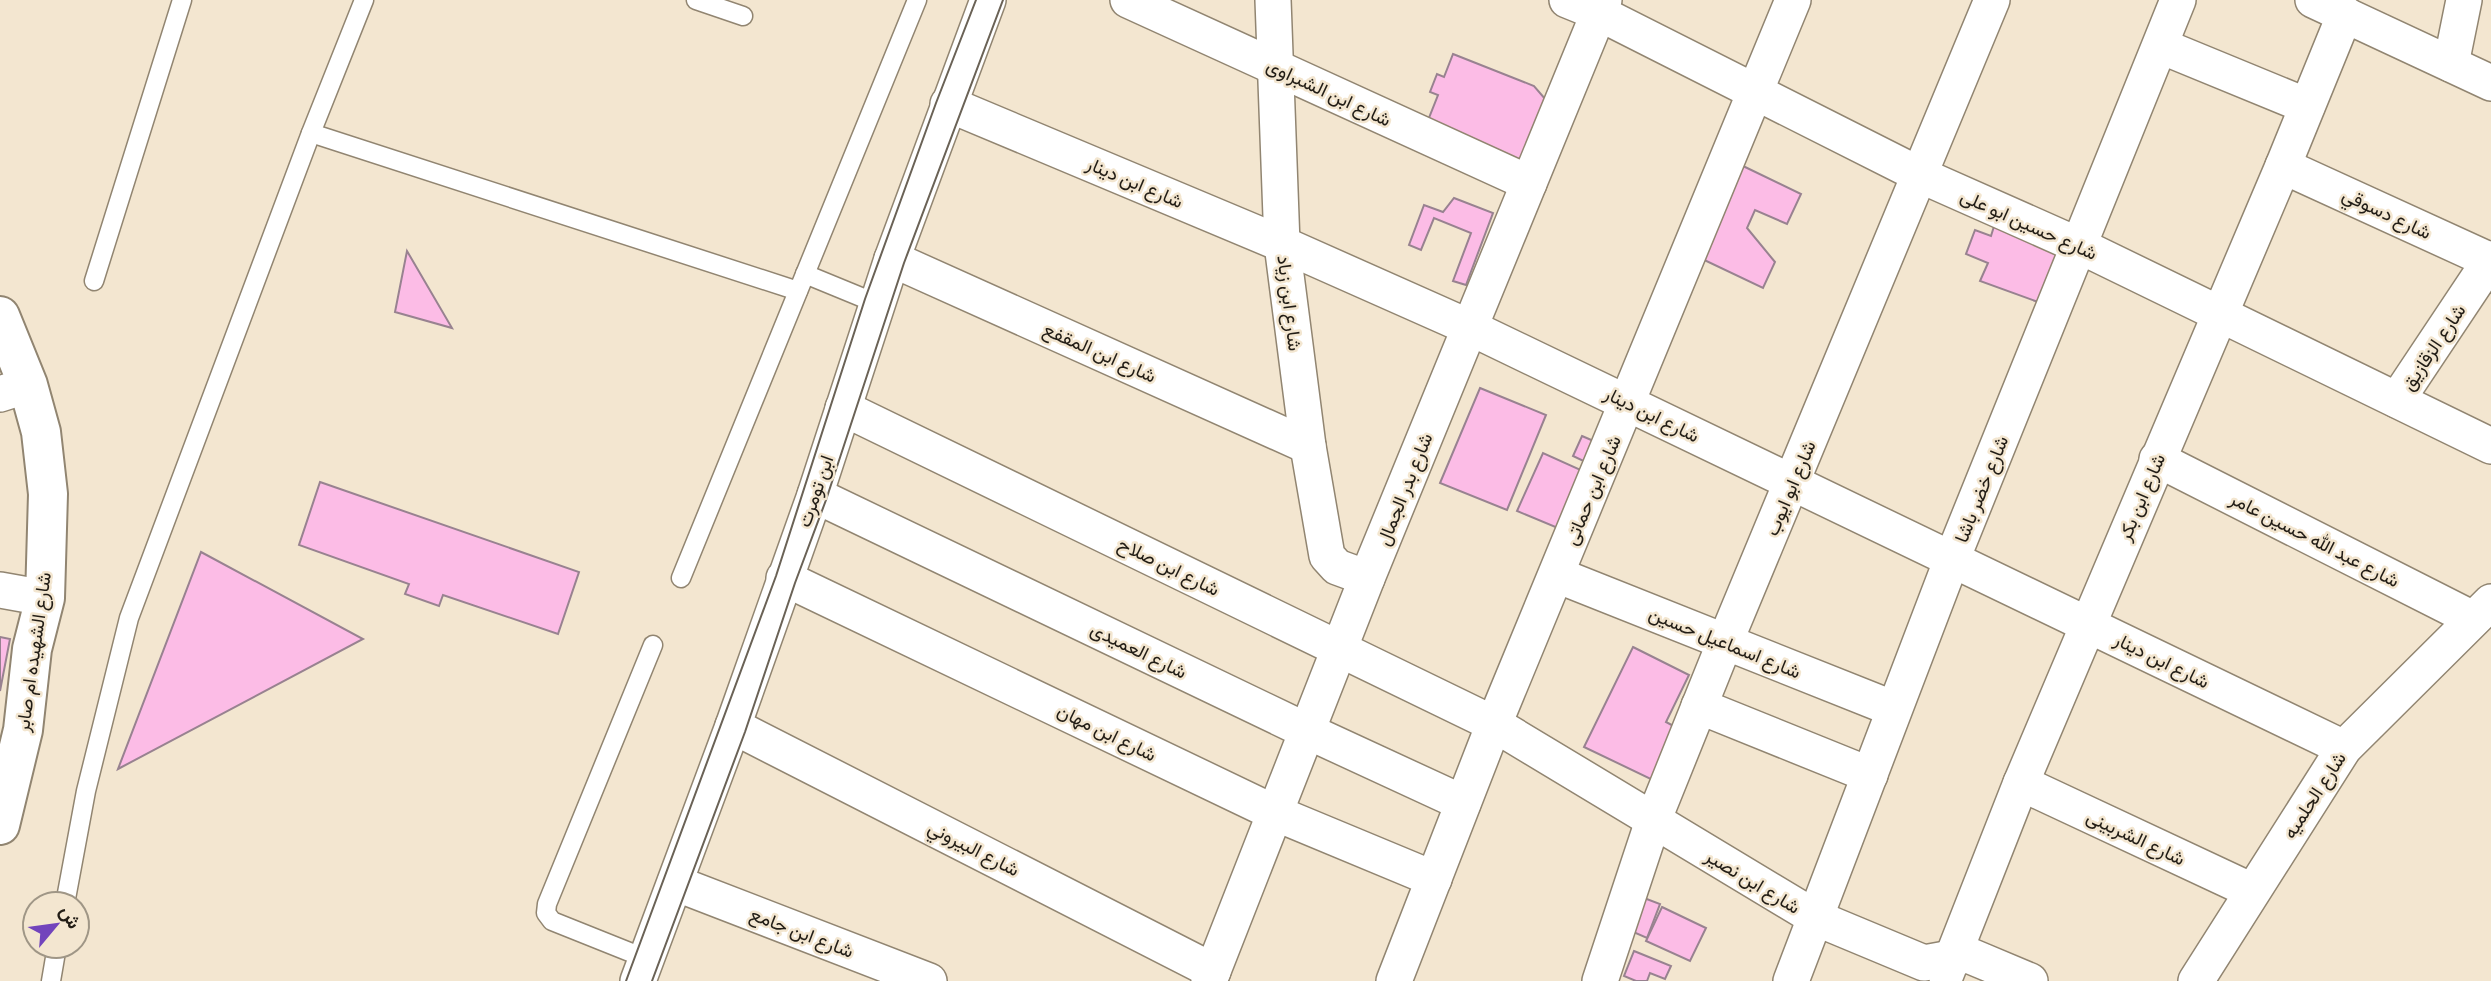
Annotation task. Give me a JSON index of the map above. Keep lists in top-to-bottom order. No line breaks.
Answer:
{"streets":{"street":["شارع ابن الشبراوى","شارع ابن دينار","شارع دسوقي","شارع حسين ابو على","شارع ابن زياد","شارع الزقازيق","شارع ابن المقفع","شارع ابو ايوب","شارع بدر الجمال","شارع خضر باشا","شارع ابن حماتى","ابن تومرت","شارع ابن بكر","شارع عبد الله حسين عامر","شارع ابن صلاح","شارع اسماعيل حسين","شارع العميدى","شارع الشهيده ام صابر","شارع ابن مهان","شارع الحلميه","شارع الشربينى","شارع البيروني","شارع ابن نصير","شارع ابن جامع"]},"crossings":[["شارع ابن الشبراوى","شارع ابن زياد"],["شارع ابن الشبراوى","شارع بدر الجمال"],["شارع ابن دينار","شارع ابن زياد"],["شارع ابن دينار","شارع ابو ايوب"],["شارع ابن دينار","شارع بدر الجمال"],["شارع ابن دينار","شارع خضر باشا"],["شارع ابن دينار","شارع ابن حماتى"],["شارع ابن دينار","ابن تومرت"],["شارع ابن دينار","شارع ابن بكر"],["شارع ابن دينار","شارع الحلميه"],["شارع دسوقي","شارع الزقازيق"],["شارع دسوقي","شارع ابن بكر"],["شارع حسين ابو على","شارع الزقازيق"],["شارع حسين ابو على","شارع ابو ايوب"],["شارع حسين ابو على","شارع بدر الجمال"],["شارع حسين ابو على","شارع خضر باشا"],["شارع حسين ابو على","شارع ابن حماتى"],["شارع حسين ابو على","شارع ابن بكر"],["شارع ابن زياد","شارع ابن المقفع"],["شارع ابن زياد","شارع بدر الجمال"],["شارع ابن المقفع","ابن تومرت"],["شارع ابو ايوب","شارع اسماعيل حسين"],["شارع ابو ايوب","شارع ابن نصير"],["شارع بدر الجمال","شارع ابن صلاح"],["شارع بدر الجمال","شارع العميدى"],["شارع بدر الجمال","شارع ابن مهان"],["شارع بدر الجمال","شارع البيروني"],["شارع خضر باشا","شارع اسماعيل حسين"],["شارع خضر باشا","شارع ابن نصير"],["شارع ابن حماتى","شارع ابن صلاح"],["شارع ابن حماتى","شارع اسماعيل حسين"],["شارع ابن حماتى","شارع العميدى"],["شارع ابن حماتى","شارع ابن مهان"],["شارع ابن حماتى","شارع ابن نصير"],["ابن تومرت","شارع ابن صلاح"],["ابن تومرت","شارع العميدى"],["ابن تومرت","شارع ابن مهان"],["ابن تومرت","شارع البيروني"],["ابن تومرت","شارع ابن جامع"],["شارع ابن بكر","شارع عبد الله حسين عامر"],["شارع ابن بكر","شارع الشربينى"],["شارع ابن بكر","شارع ابن نصير"],["شارع عبد الله حسين عامر","شارع الحلميه"],["شارع ابن صلاح","شارع ابن نصير"],["شارع الحلميه","شارع الشربينى"]],"north":"top right"}
